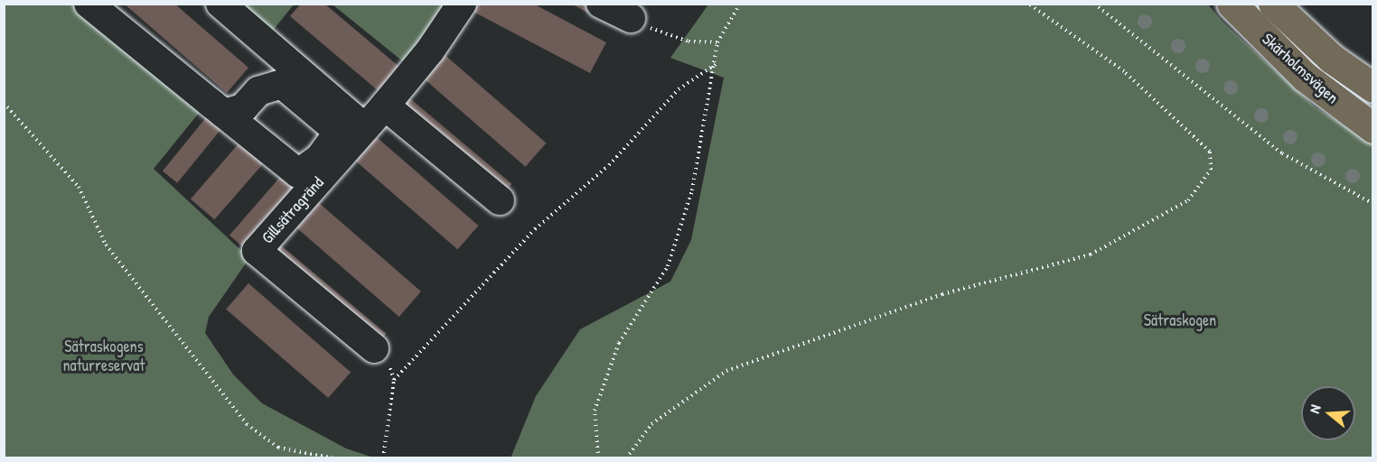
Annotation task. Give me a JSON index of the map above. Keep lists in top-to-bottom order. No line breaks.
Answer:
{"streets":{"main road":["Skärholmsvägen"],"street":["Gillsätragränd"]},"parks":["Sätraskogen","Sätraskogens naturreservat"],"north":"left"}
